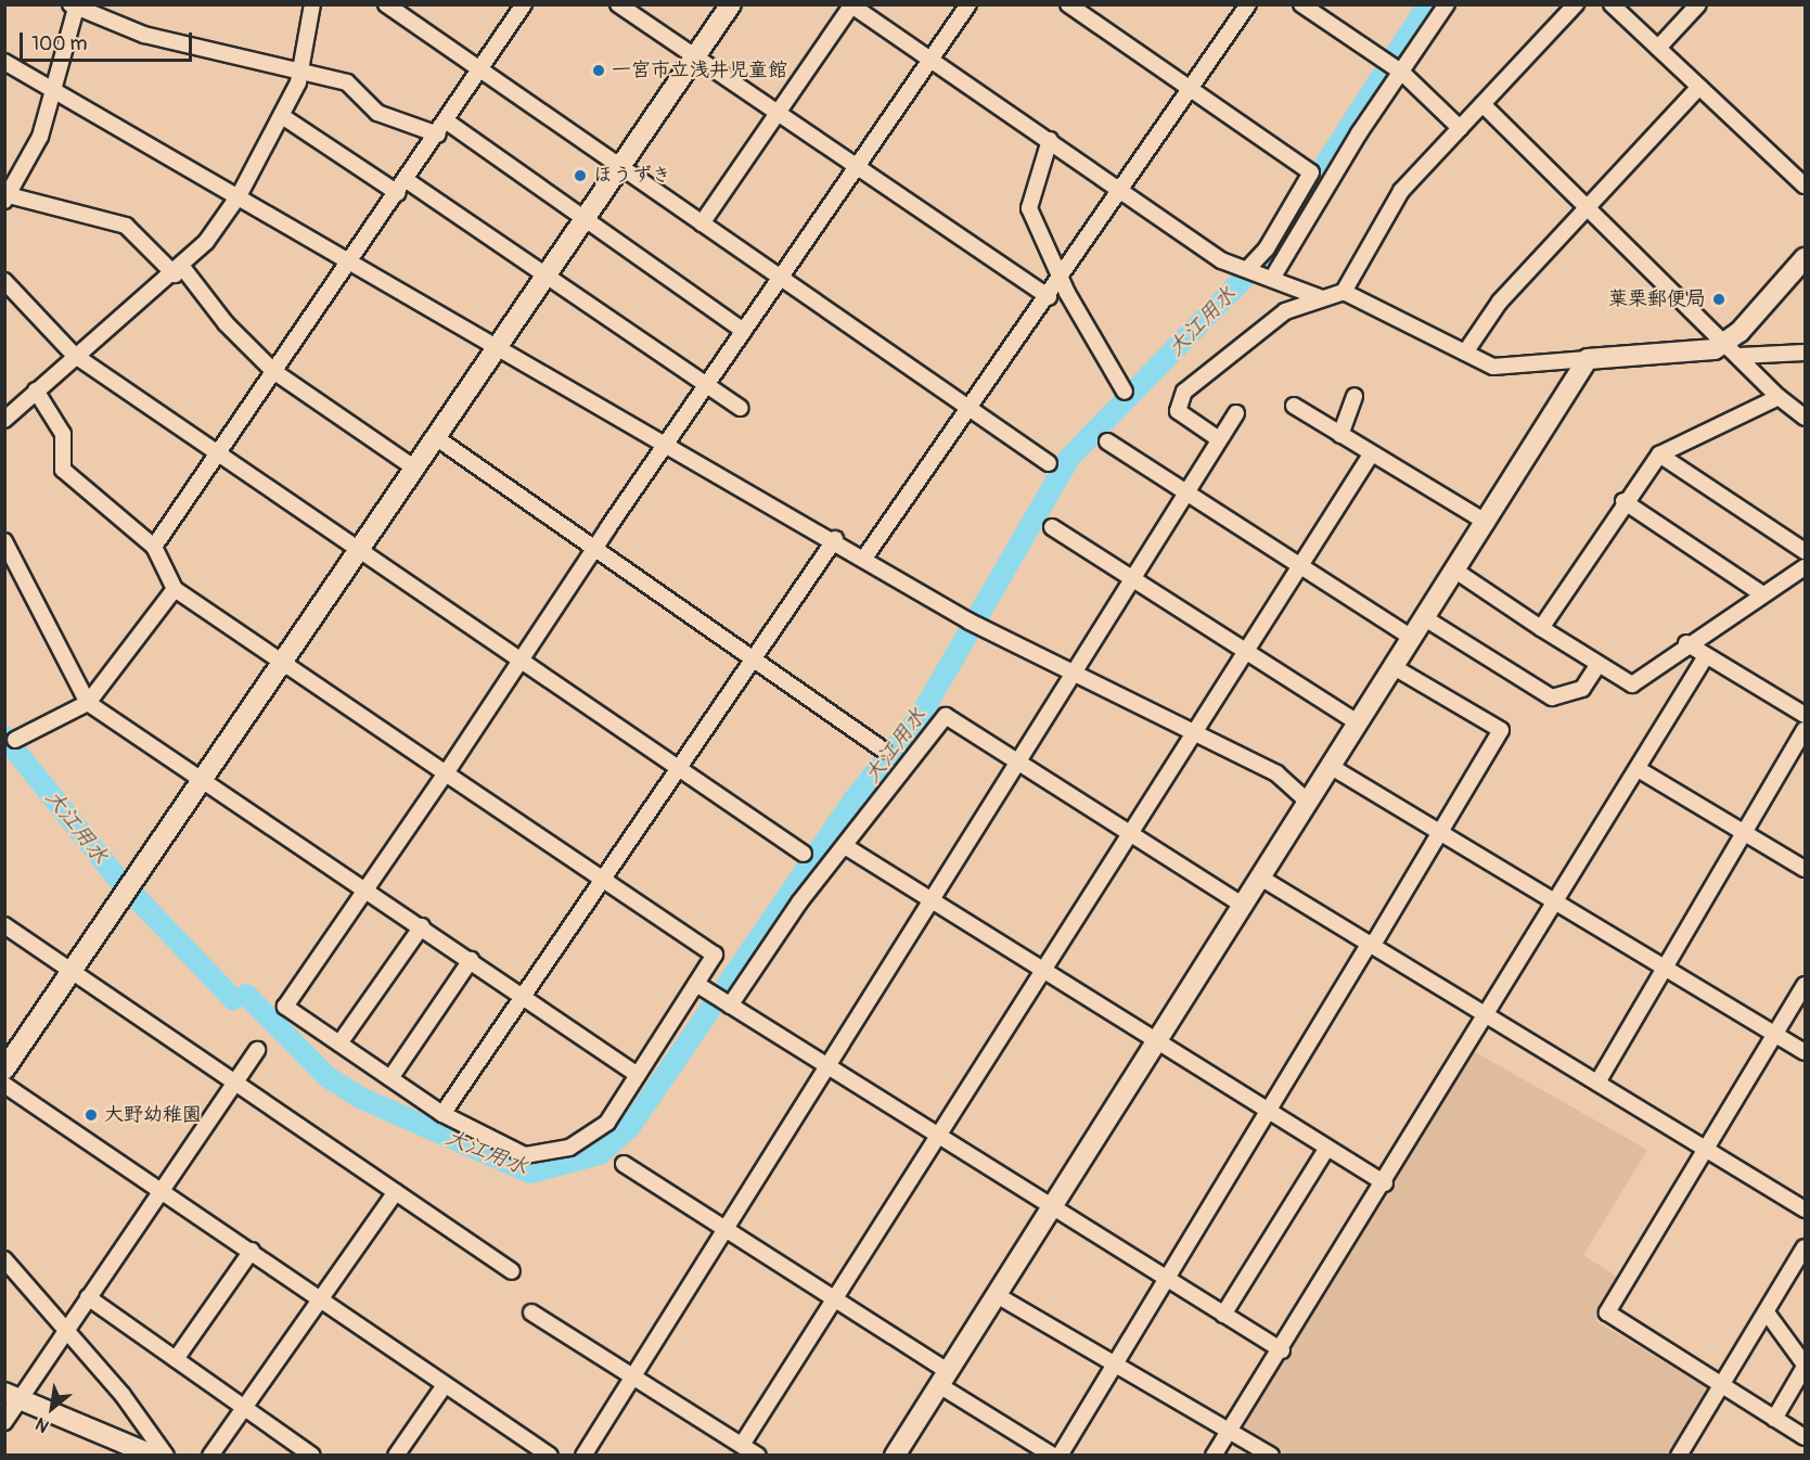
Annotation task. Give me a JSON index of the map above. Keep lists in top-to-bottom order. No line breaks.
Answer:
{"water":["大江用水"],"places":["一宮市立浅井児童館","ほうずき","葉栗郵便局","大野幼稚園"],"scale_bar":"100 m","north":"bottom left"}
